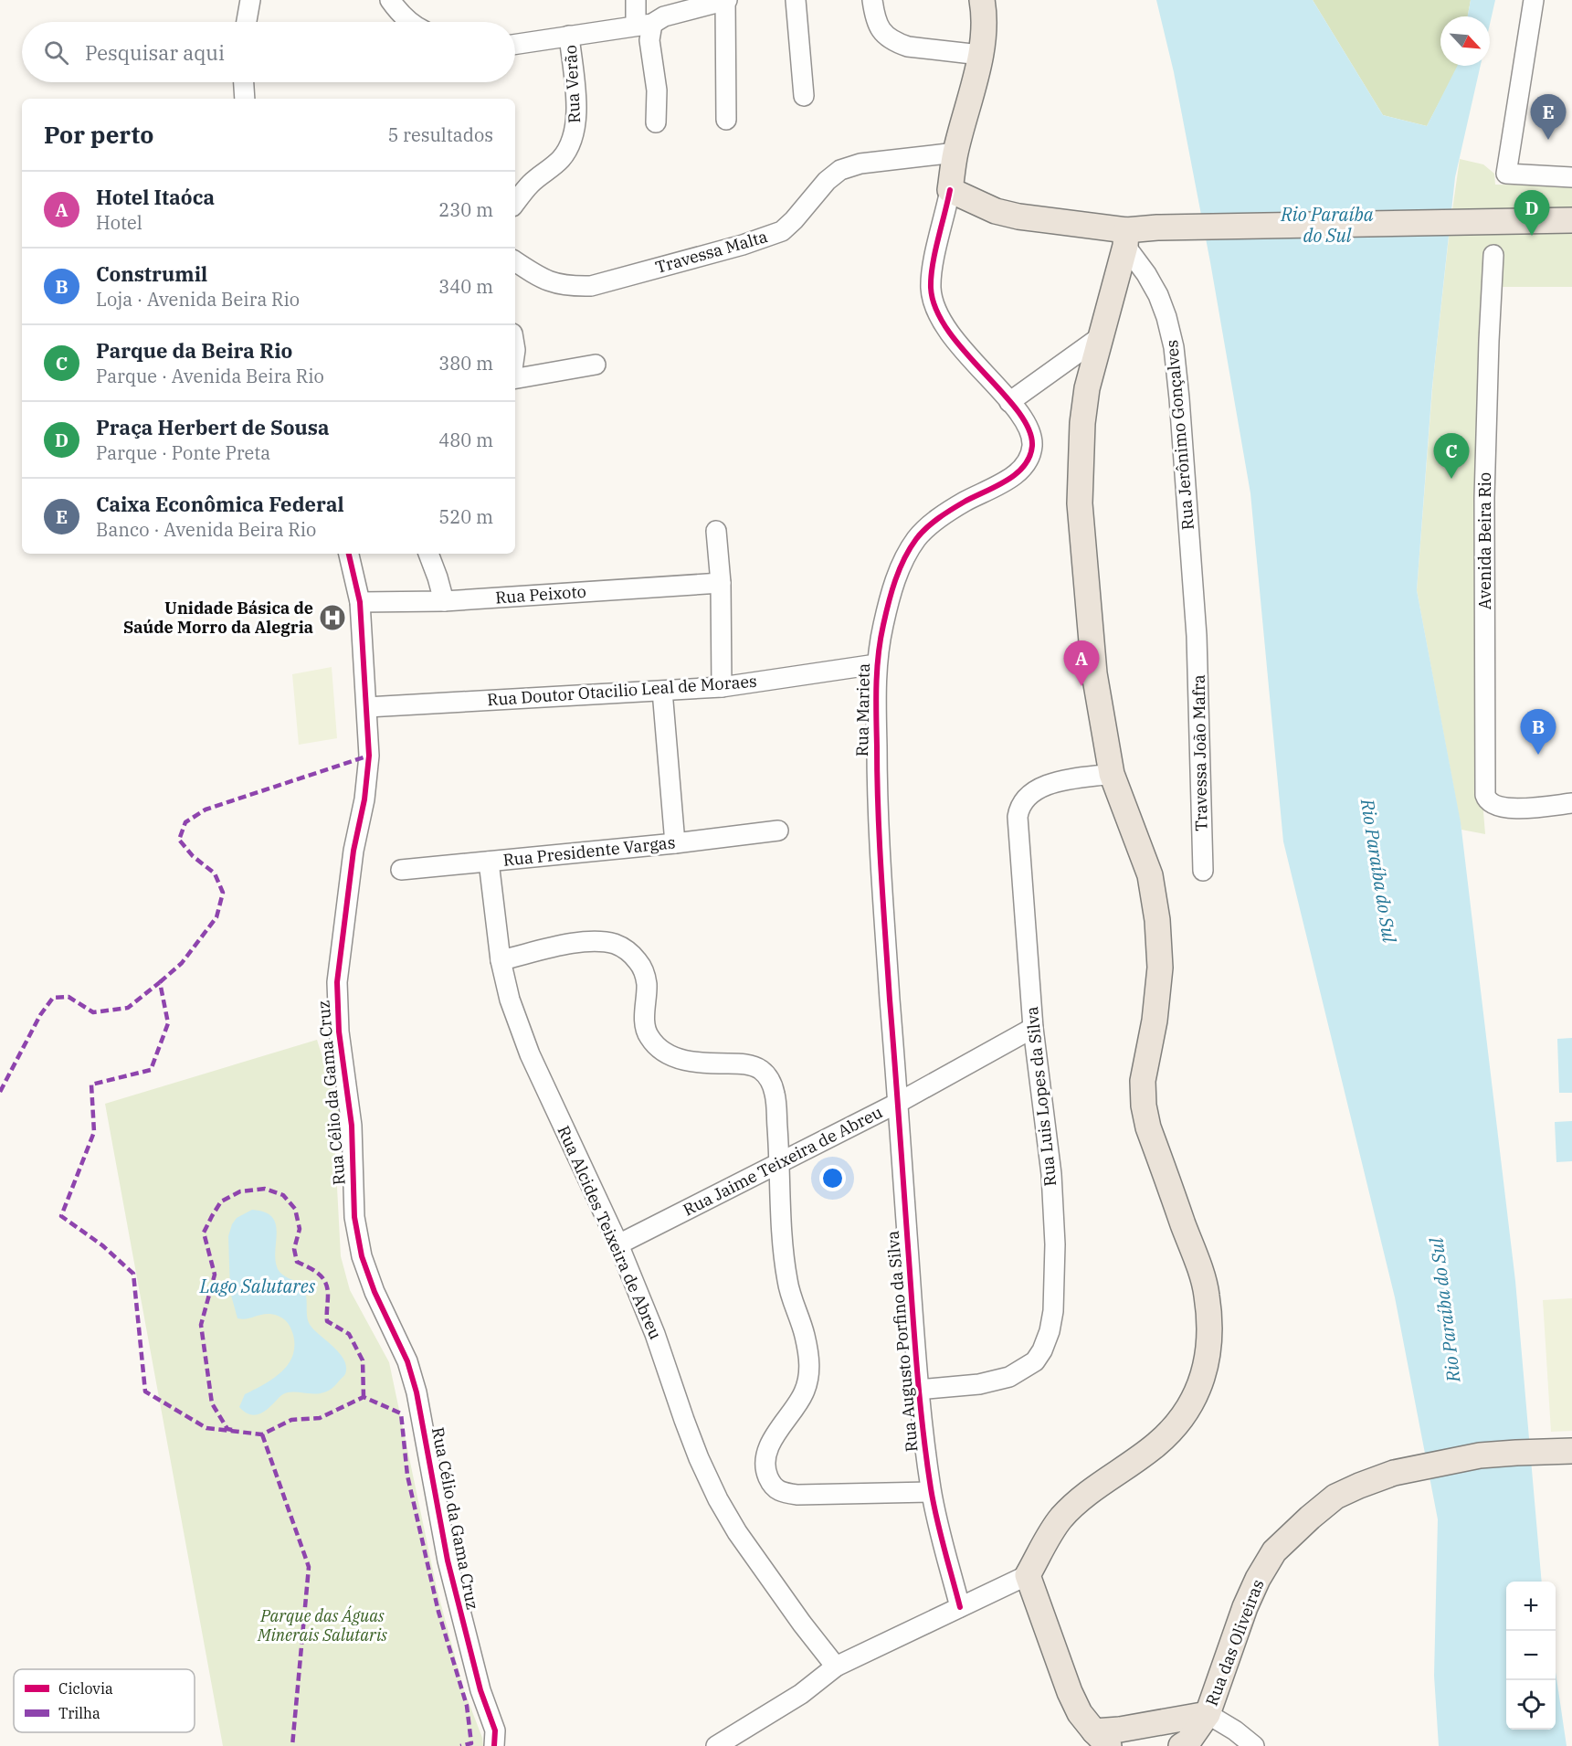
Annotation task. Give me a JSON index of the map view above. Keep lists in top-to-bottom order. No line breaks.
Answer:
{"streets":{"main road":["Rua das Oliveiras"],"street":["Rua Verão","Travessa Malta","Rua Jerônimo Gonçalves","Avenida Beira Rio","Rua Peixoto","Rua Doutor Otacilio Leal de Moraes","Rua Marieta","Travessa João Mafra","Rua Presidente Vargas","Rua Célio da Gama Cruz","Rua Luis Lopes da Silva","Rua Jaime Teixeira de Abreu","Rua Alcides Teixeira de Abreu","Rua Augusto Porfino da Silva"]},"crossings":[["Rua Jerônimo Gonçalves","Travessa João Mafra"],["Rua Peixoto","Rua Célio da Gama Cruz"],["Rua Doutor Otacilio Leal de Moraes","Rua Marieta"],["Rua Doutor Otacilio Leal de Moraes","Rua Célio da Gama Cruz"],["Rua Marieta","Rua Jaime Teixeira de Abreu"],["Rua Marieta","Rua Augusto Porfino da Silva"],["Rua Presidente Vargas","Rua Alcides Teixeira de Abreu"],["Rua Luis Lopes da Silva","Rua Jaime Teixeira de Abreu"],["Rua Luis Lopes da Silva","Rua Augusto Porfino da Silva"],["Rua Jaime Teixeira de Abreu","Rua Alcides Teixeira de Abreu"],["Rua Jaime Teixeira de Abreu","Rua Augusto Porfino da Silva"]],"water":["Rio Paraíba do Sul","Lago Salutares"],"parks":["Parque das Águas Minerais Salutaris"],"places":{"hospital":["Unidade Básica de Saúde Morro da Alegria"]},"legend":["Ciclovia","Trilha"],"north":"bottom right","page":{"search":"Pesquisar aqui","pins":["E","D","C","A","B"],"heading":["Por perto","5 resultados"],"list":[{"mark":"A","name":"Hotel Itaóca","note":"Hotel","value":"230 m"},{"mark":"B","name":"Construmil","note":"Loja · Avenida Beira Rio","value":"340 m"},{"mark":"C","name":"Parque da Beira Rio","note":"Parque · Avenida Beira Rio","value":"380 m"},{"mark":"D","name":"Praça Herbert de Sousa","note":"Parque · Ponte Preta","value":"480 m"},{"mark":"E","name":"Caixa Econômica Federal","note":"Banco · Avenida Beira Rio","value":"520 m"}],"map_buttons":["+","−"]}}
